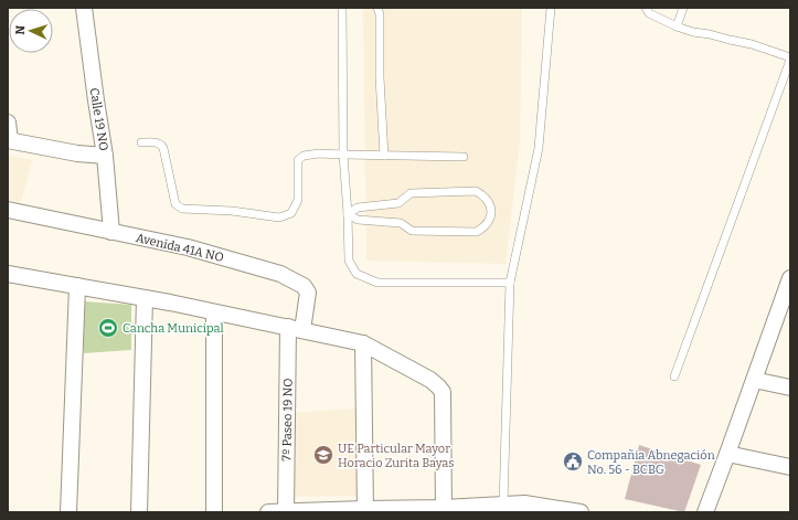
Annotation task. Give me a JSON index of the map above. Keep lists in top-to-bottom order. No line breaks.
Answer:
{"streets":{"street":["Calle 19 NO","Avenida 41A NO","7º Paseo 19 NO"]},"crossings":[["Calle 19 NO","Avenida 41A NO"],["Avenida 41A NO","7º Paseo 19 NO"]],"places":{"sports":["Cancha Municipal"],"school or university":["UE Particular Mayor Horacio Zurita Bayas"],"public building":["Compañia Abnegación No. 56 - BCBG"]},"north":"left"}
